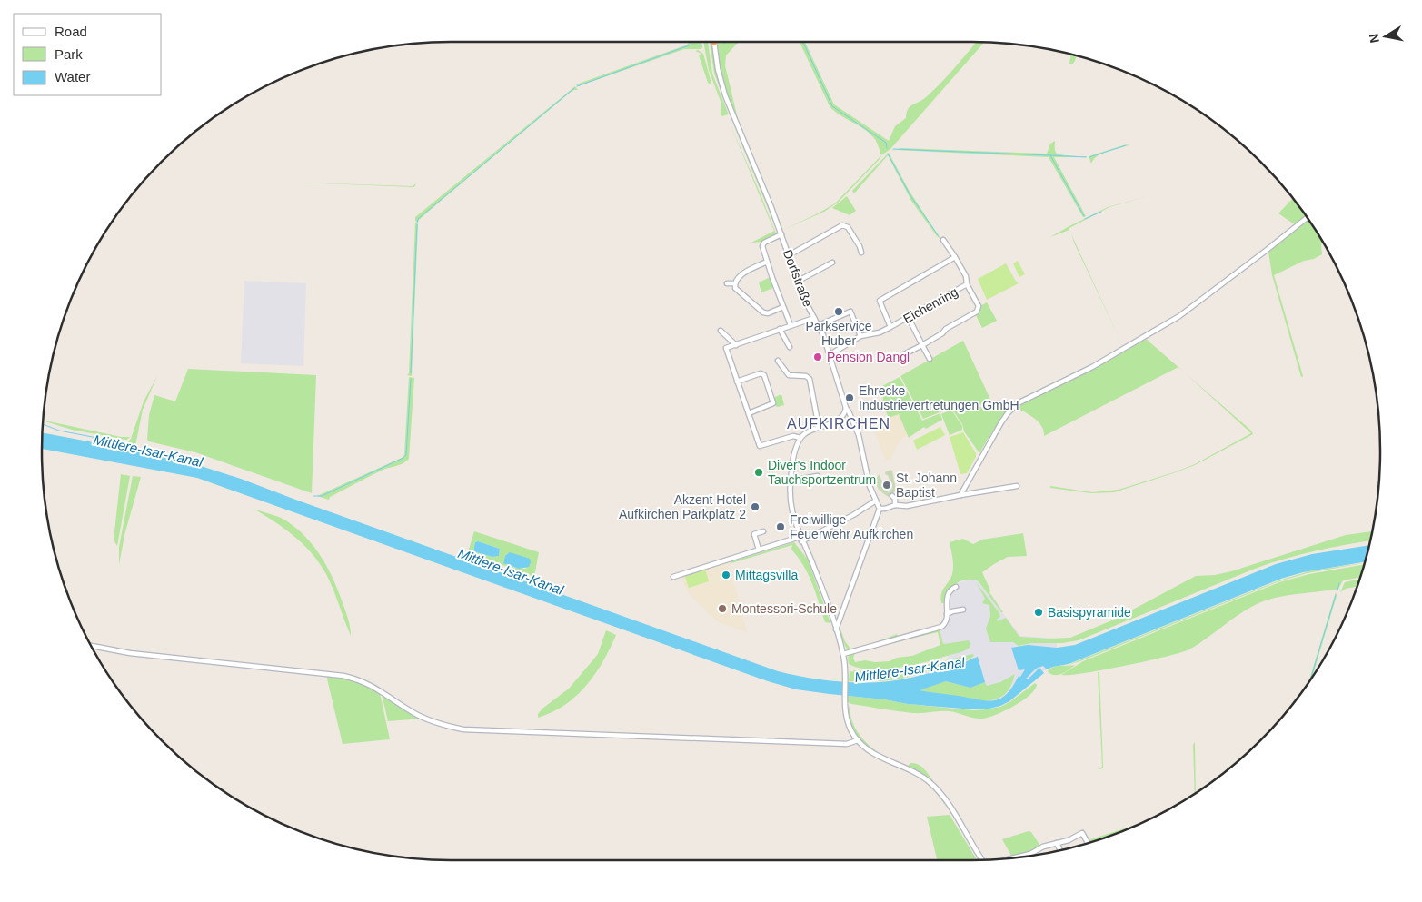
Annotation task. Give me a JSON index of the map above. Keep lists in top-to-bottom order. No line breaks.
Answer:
{"streets":{"street":["Dorfstraße","Eichenring"]},"crossings":[["Dorfstraße","Eichenring"]],"districts":["AUFKIRCHEN"],"water":["Mittlere-Isar-Kanal"],"places":["Parkservice Huber","Pension Dangl","Ehrecke Industrievertretungen GmbH","Diver's Indoor Tauchsportzentrum","St. Johann Baptist","Akzent Hotel Aufkirchen Parkplatz 2","Freiwillige Feuerwehr Aufkirchen","Mittagsvilla","Montessori-Schule","Basispyramide"],"legend":["Road","Park","Water"],"north":"left"}
